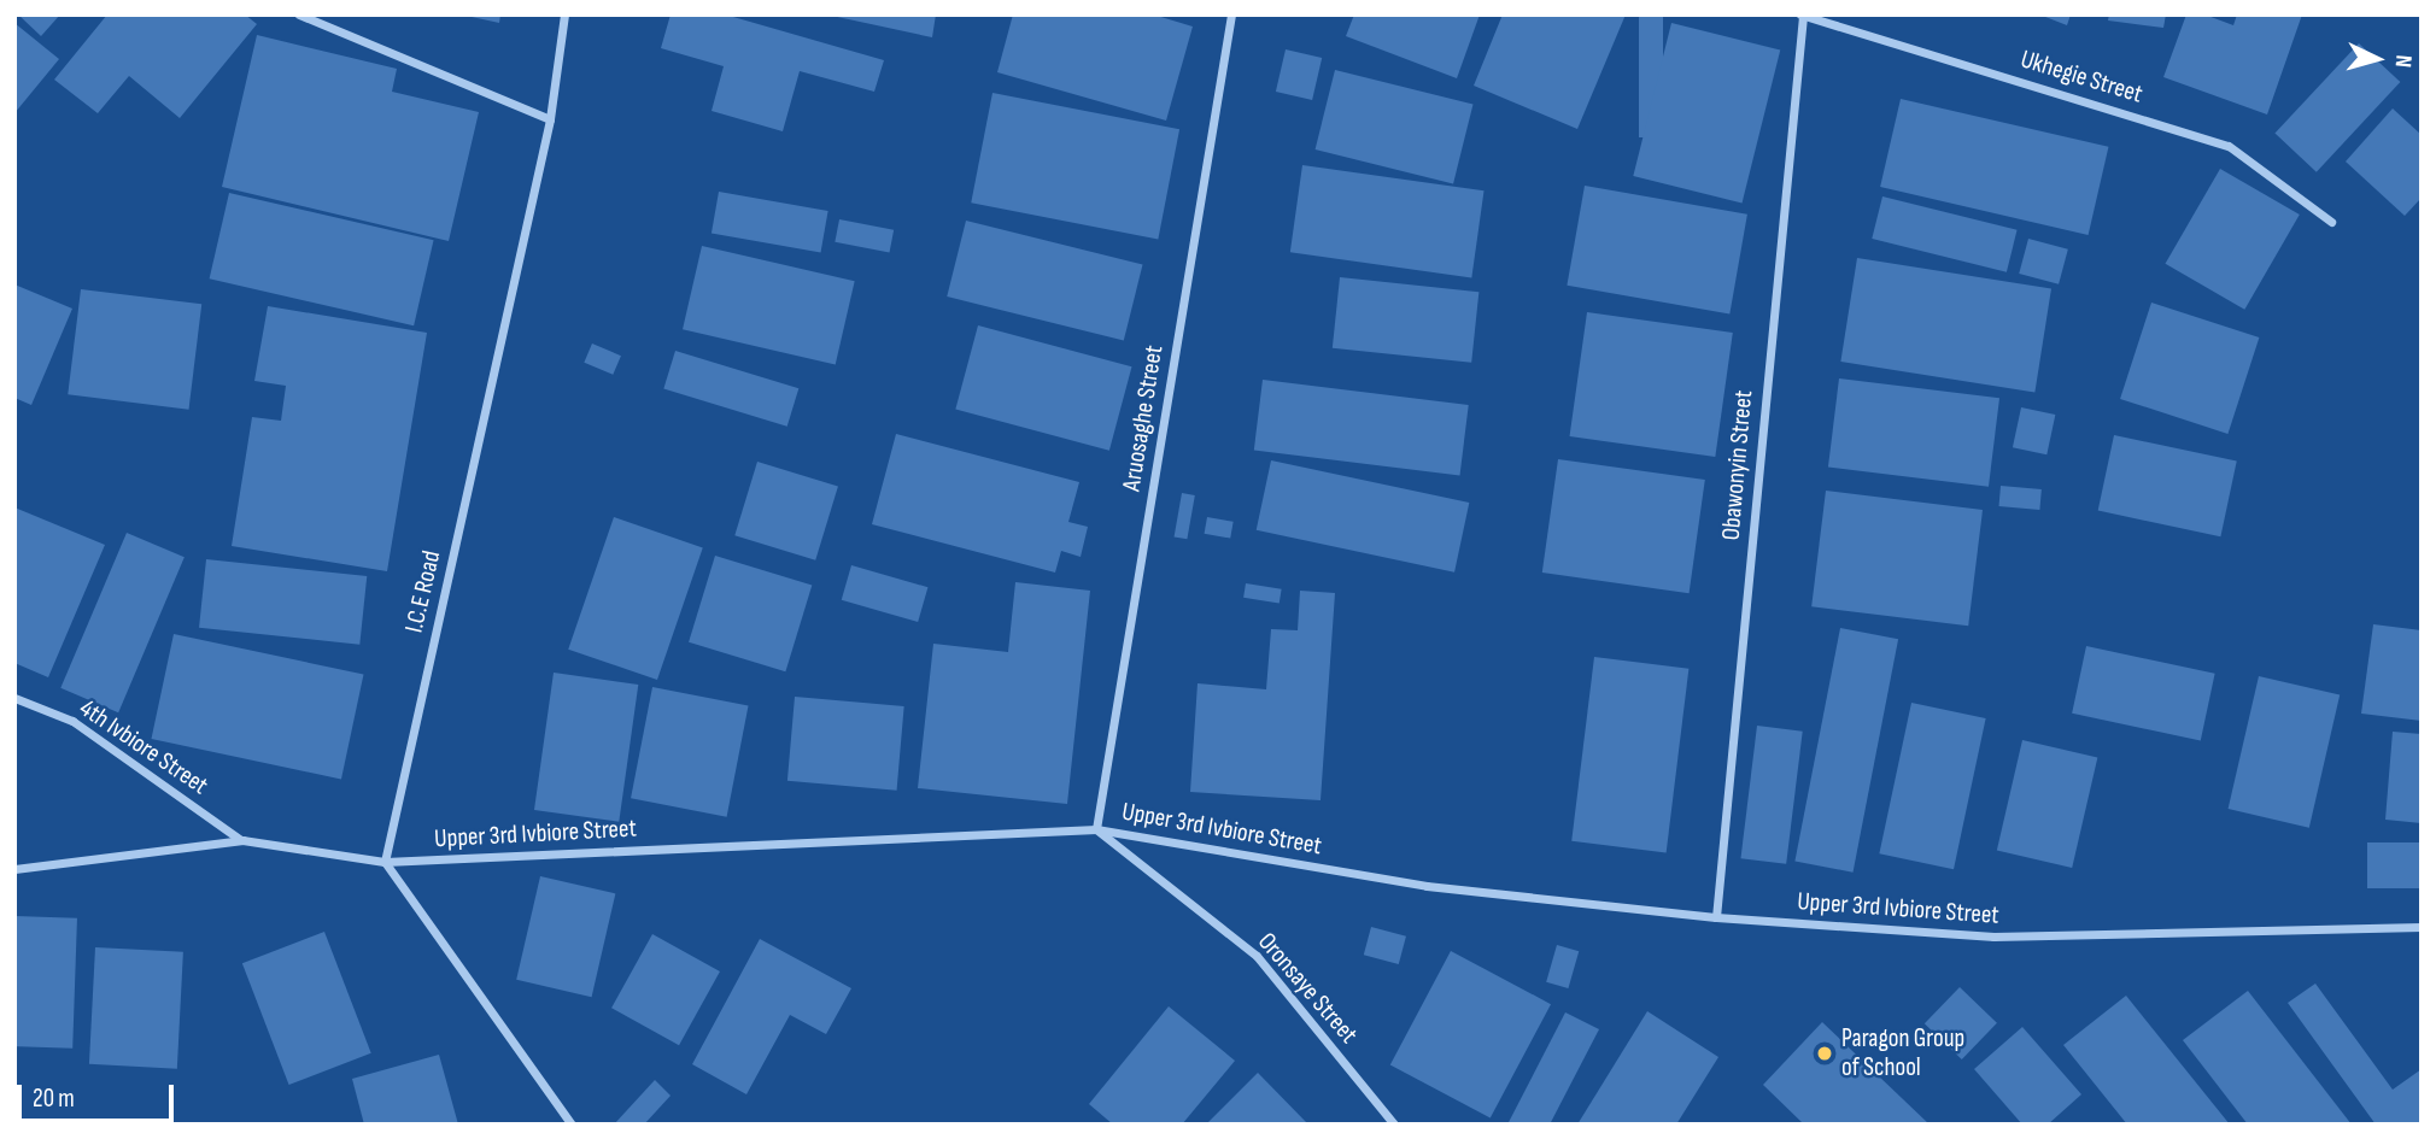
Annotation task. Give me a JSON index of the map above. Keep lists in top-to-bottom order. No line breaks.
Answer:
{"streets":{"street":["Ukhegie Street","Aruosaghe Street","Obawonyin Street","I.C.E Road","4th Ivbiore Street","Upper 3rd Ivbiore Street","Oronsaye Street"]},"crossings":[["Ukhegie Street","Obawonyin Street"],["Aruosaghe Street","Upper 3rd Ivbiore Street"],["Aruosaghe Street","Oronsaye Street"],["Obawonyin Street","Upper 3rd Ivbiore Street"],["I.C.E Road","Upper 3rd Ivbiore Street"],["4th Ivbiore Street","Upper 3rd Ivbiore Street"],["Upper 3rd Ivbiore Street","Oronsaye Street"]],"places":["Paragon Group of School"],"scale_bar":"20 m","north":"right"}
